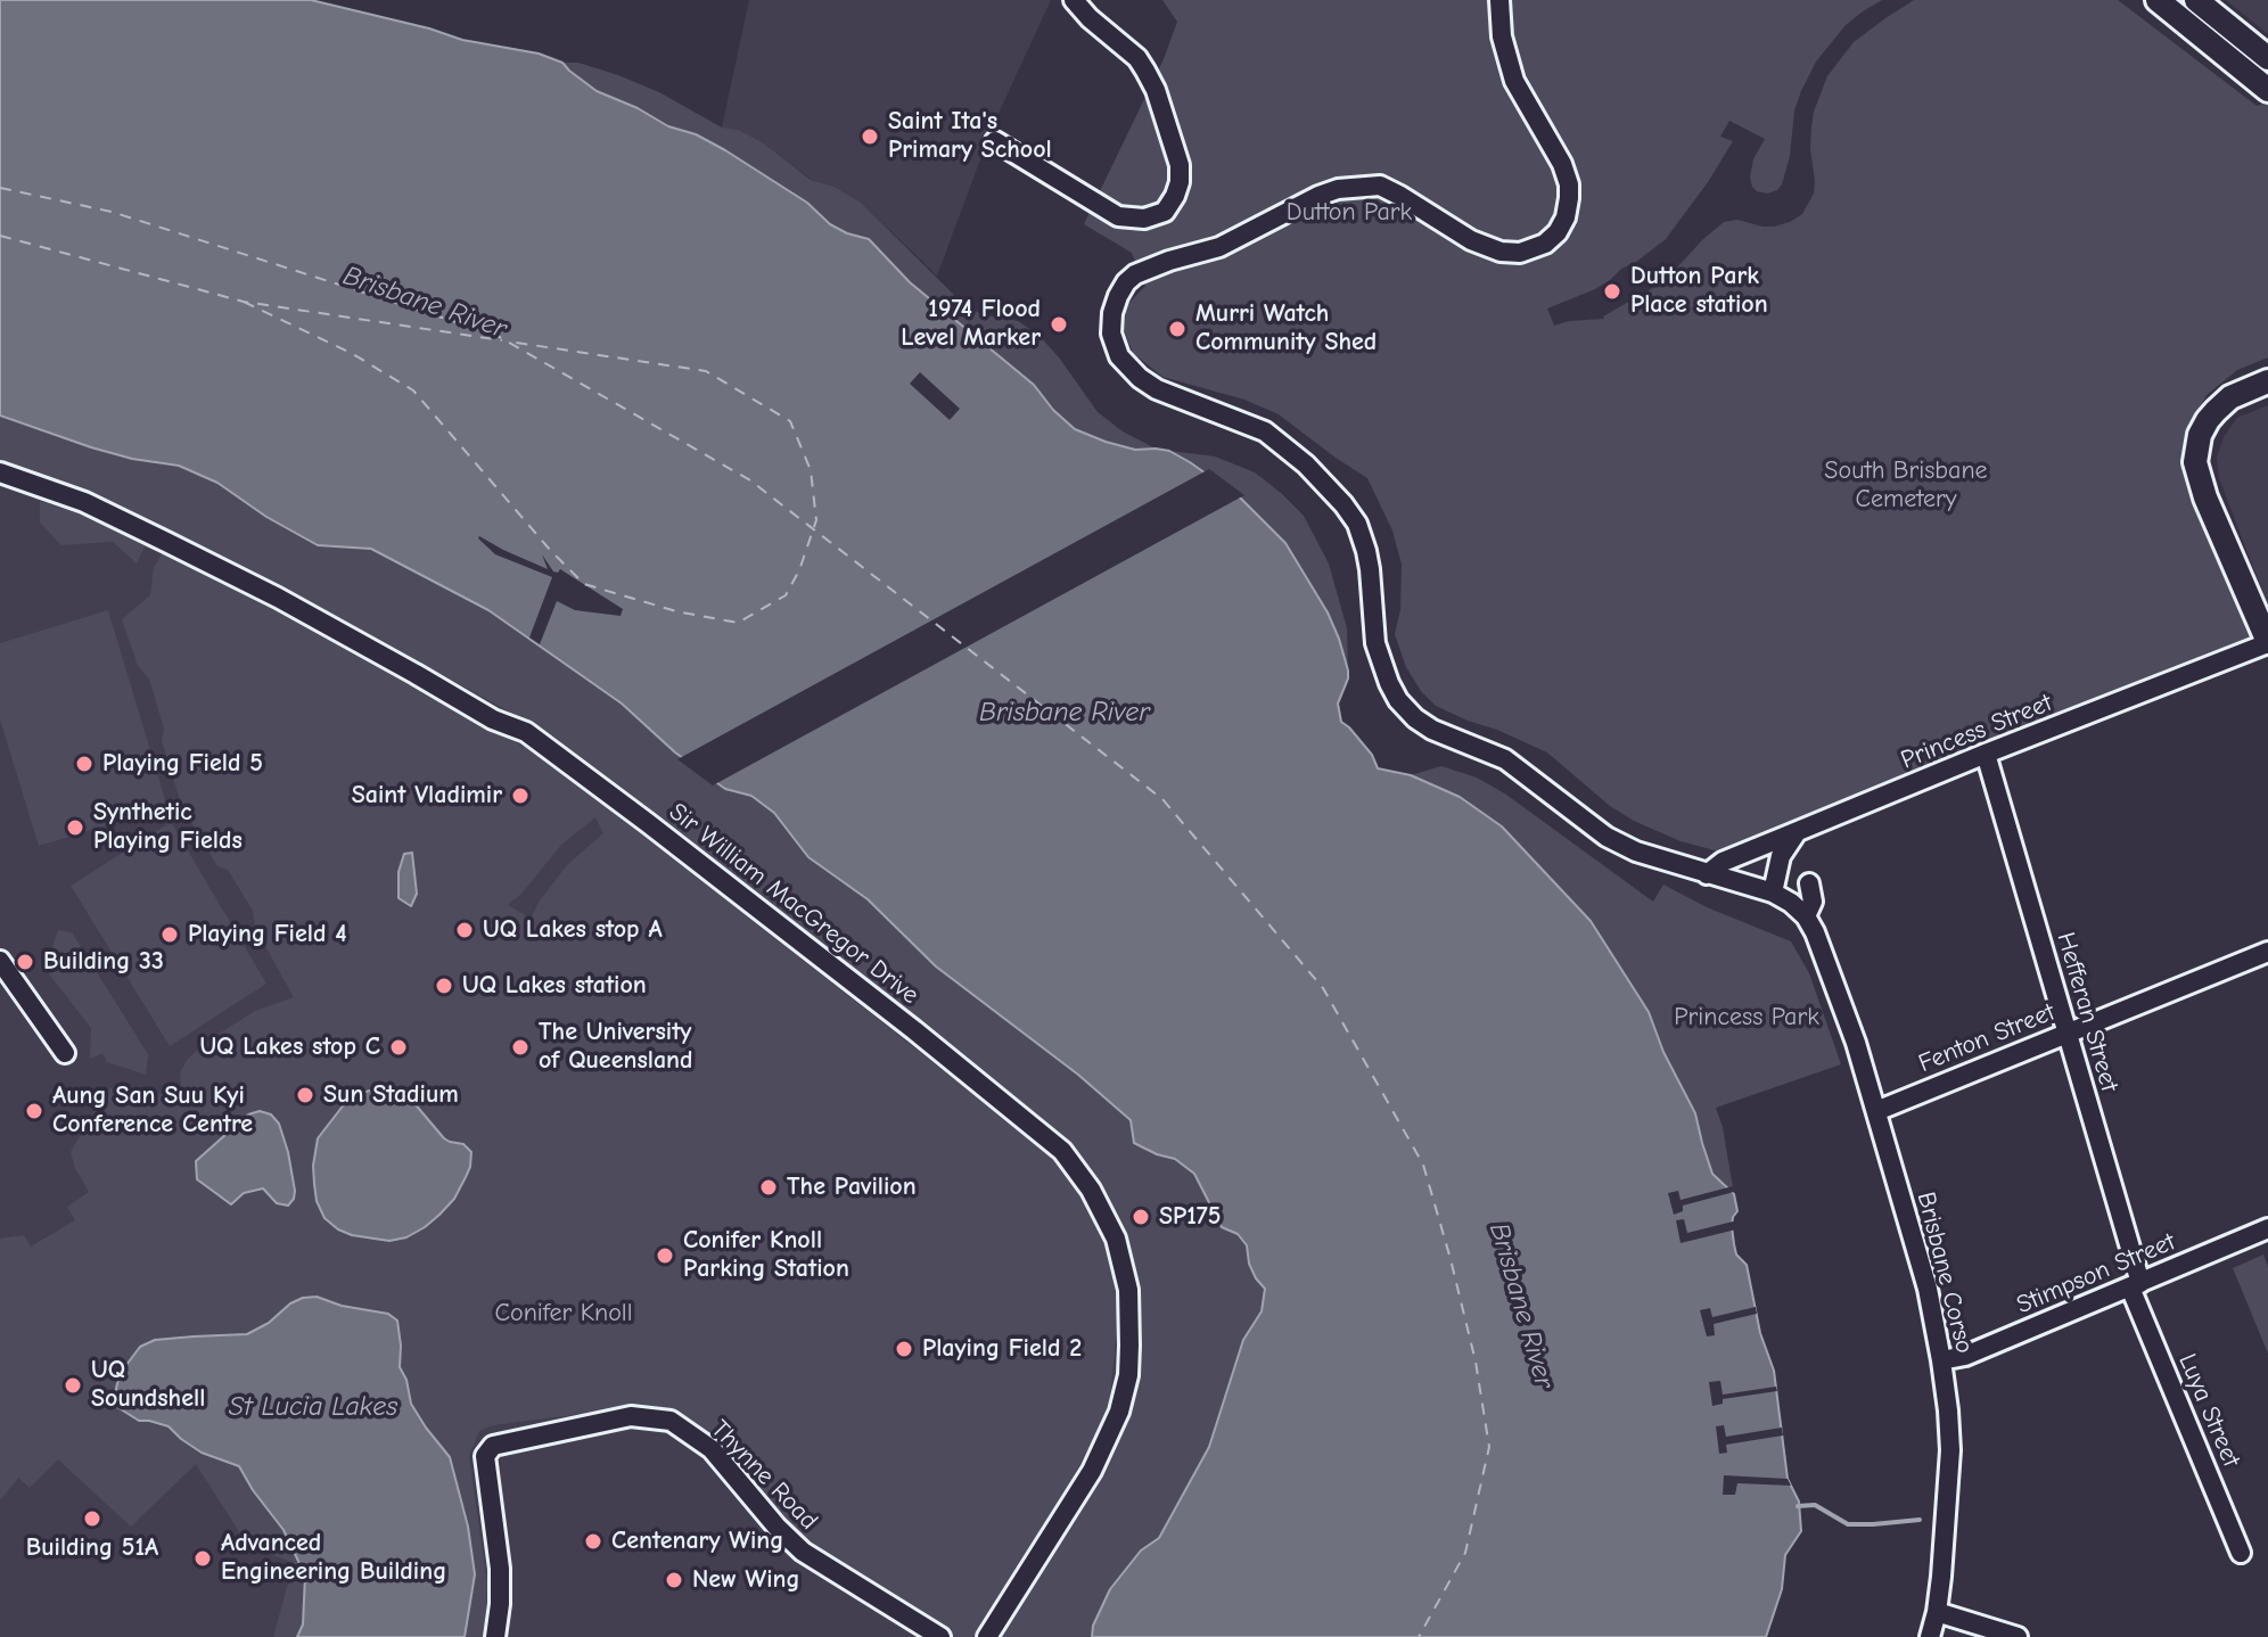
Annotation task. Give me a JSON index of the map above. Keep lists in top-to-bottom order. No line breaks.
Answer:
{"streets":{"street":["Princess Street","Sir William MacGregor Drive","Hefferan Street","Fenton Street","Brisbane Corso","Stimpson Street","Luya Street","Thynne Road"]},"crossings":[["Princess Street","Hefferan Street"],["Hefferan Street","Fenton Street"],["Hefferan Street","Stimpson Street"],["Hefferan Street","Luya Street"],["Fenton Street","Brisbane Corso"],["Brisbane Corso","Stimpson Street"],["Stimpson Street","Luya Street"]],"water":["Brisbane River","St Lucia Lakes"],"parks":["Dutton Park","South Brisbane Cemetery","Princess Park","Conifer Knoll"],"places":["Saint Ita's Primary School","Dutton Park Place station","1974 Flood Level Marker","Murri Watch Community Shed","Playing Field 5","Saint Vladimir","Synthetic Playing Fields","UQ Lakes stop A","Playing Field 4","Building 33","UQ Lakes station","UQ Lakes stop C","The University of Queensland","Sun Stadium","Aung San Suu Kyi Conference Centre","The Pavilion","SP175","Conifer Knoll Parking Station","Playing Field 2","UQ Soundshell","Building 51A","Centenary Wing","Advanced Engineering Building","New Wing"]}
